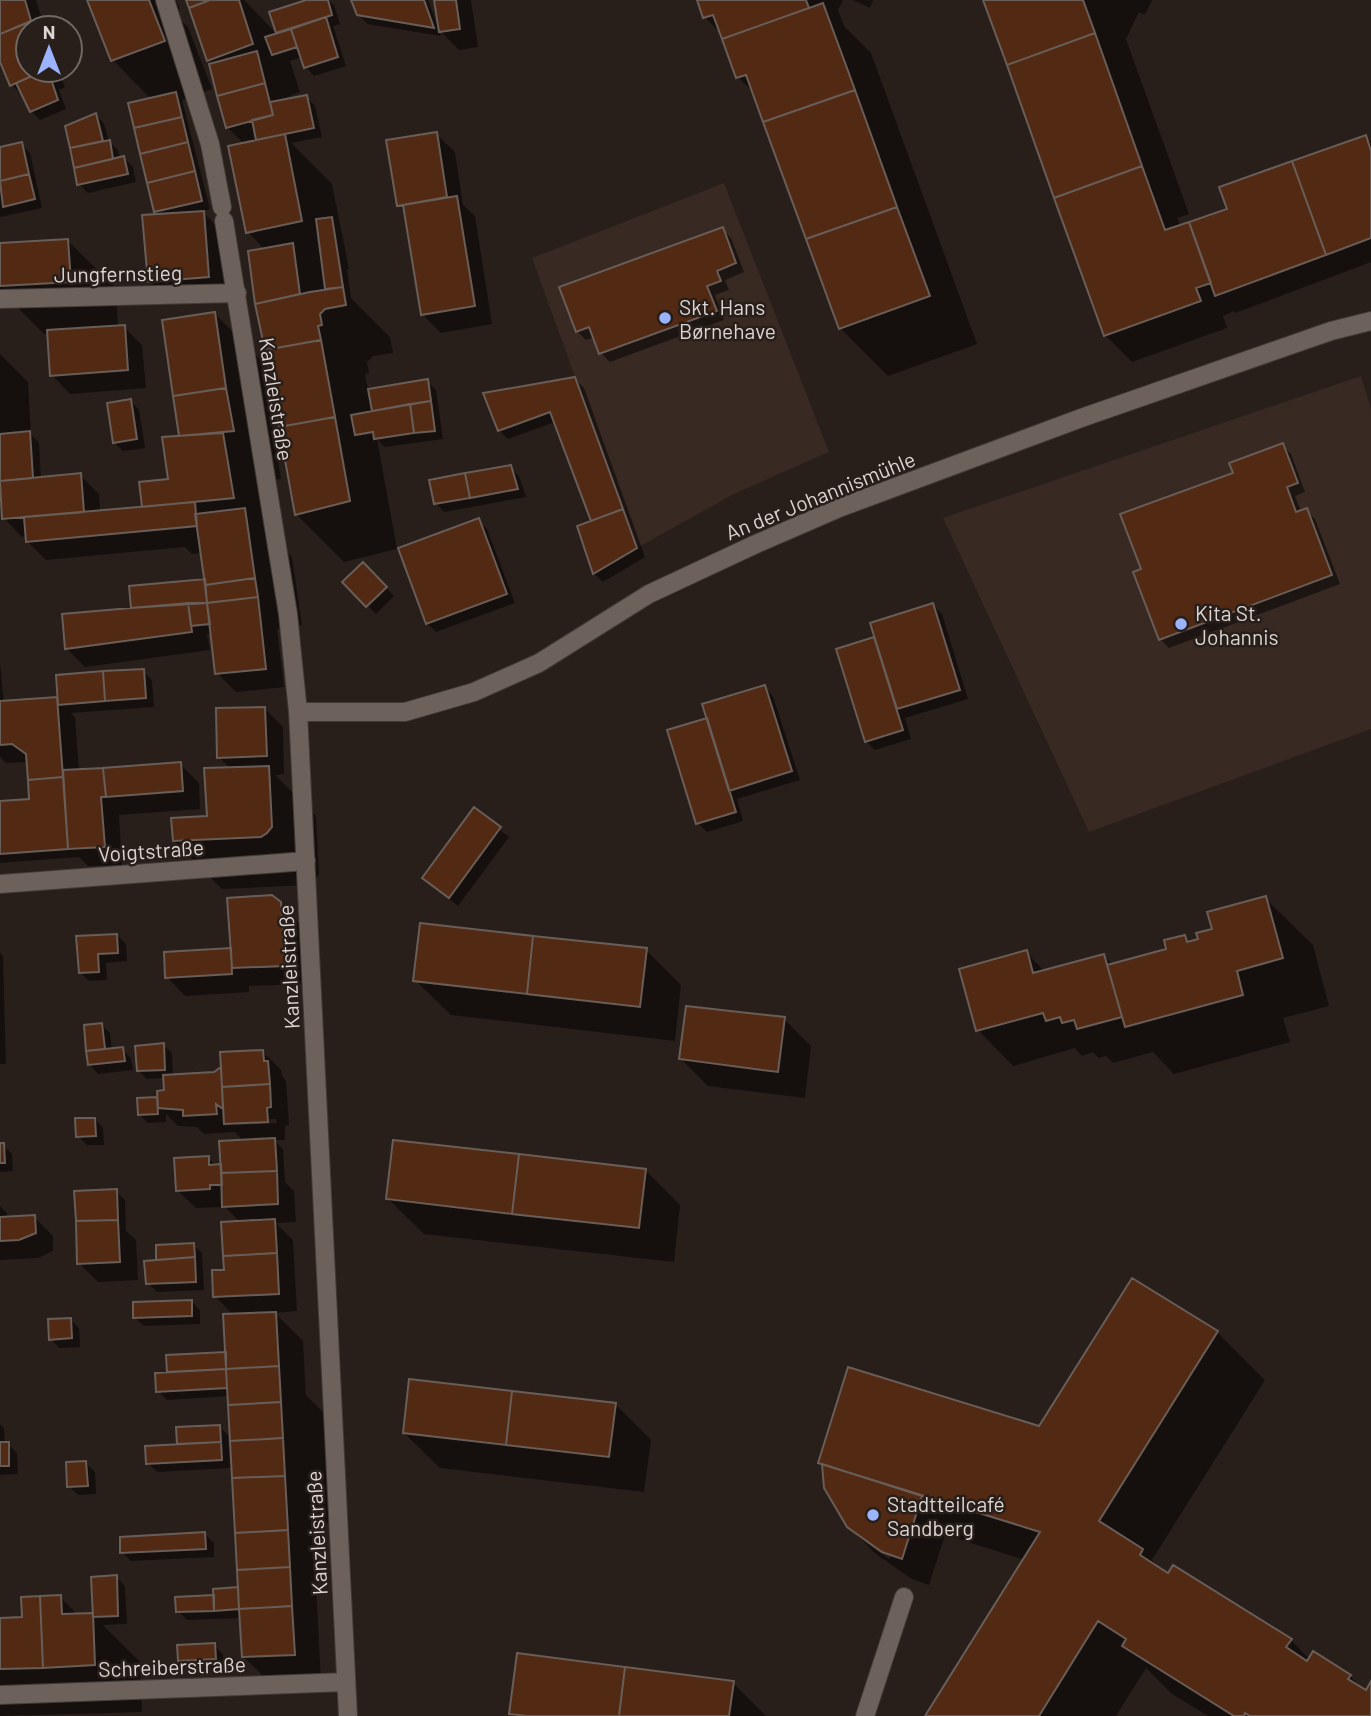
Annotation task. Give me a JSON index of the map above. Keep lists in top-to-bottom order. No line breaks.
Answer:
{"streets":{"street":["Jungfernstieg","Kanzleistraße","An der Johannismühle","Voigtstraße","Schreiberstraße"]},"crossings":[["Jungfernstieg","Kanzleistraße"],["Kanzleistraße","An der Johannismühle"],["Kanzleistraße","Voigtstraße"],["Kanzleistraße","Schreiberstraße"]],"places":["Skt. Hans Børnehave","Kita St. Johannis","Stadtteilcafé Sandberg"],"north":"top"}
